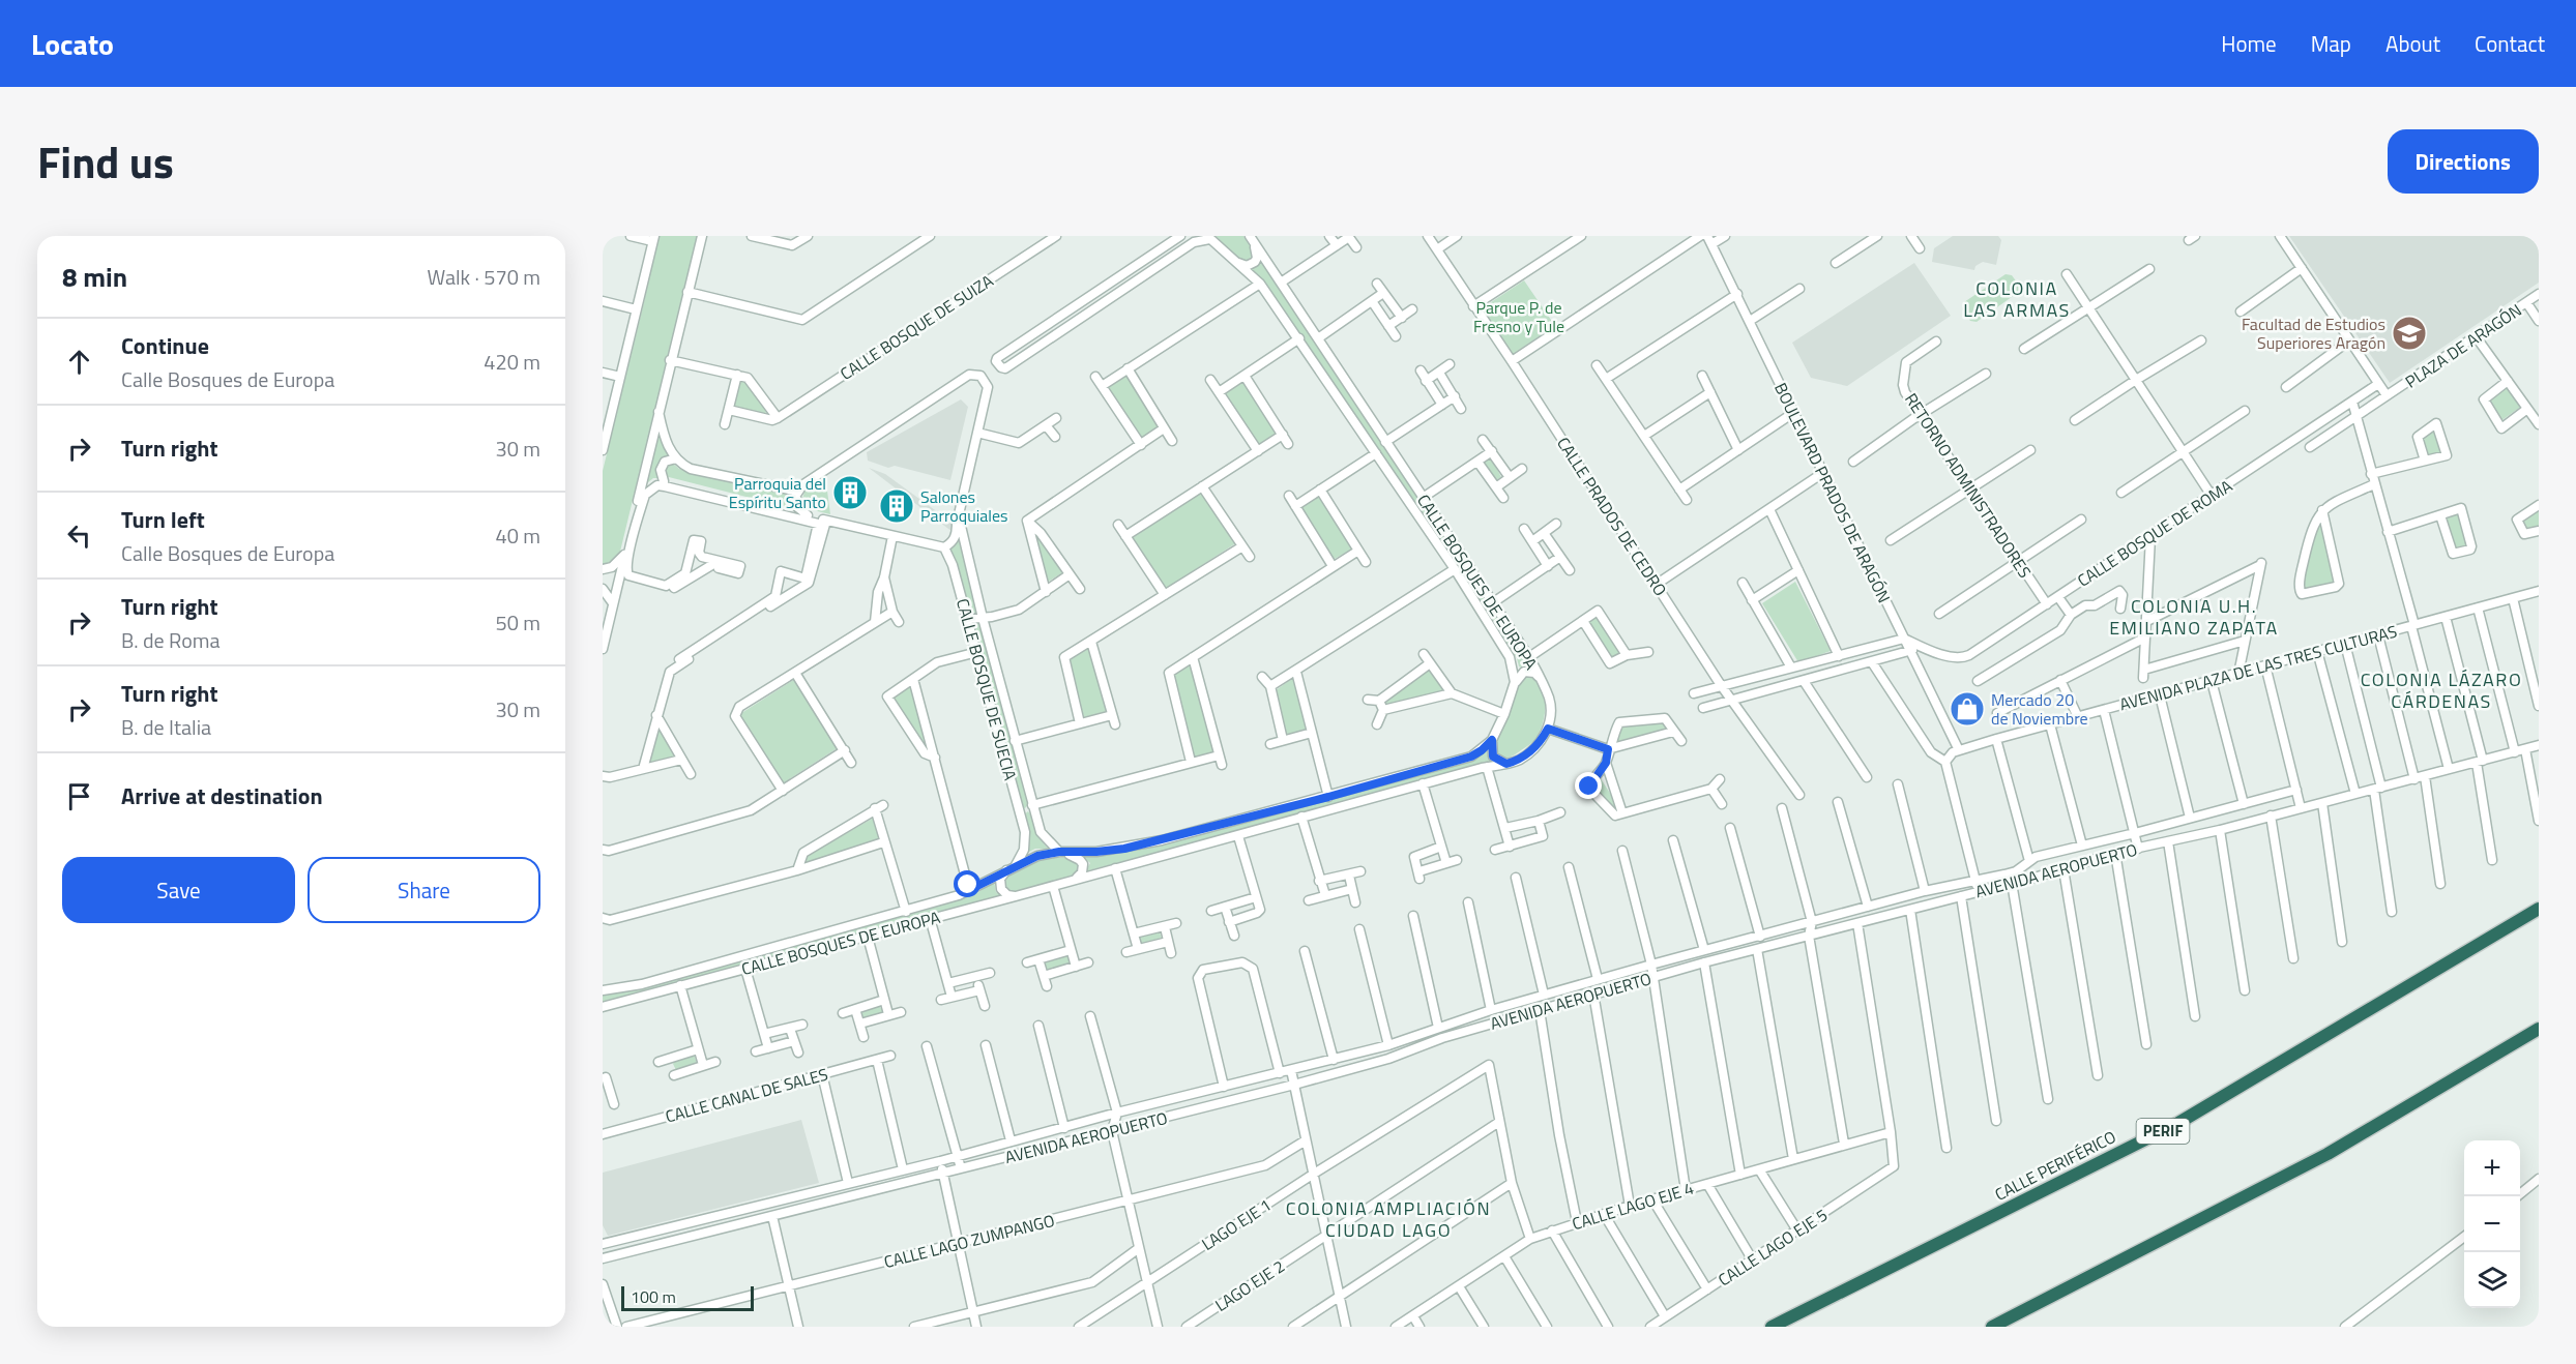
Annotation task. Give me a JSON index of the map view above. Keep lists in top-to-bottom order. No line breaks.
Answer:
{"streets":{"highway":["PERIF","CALLE PERIFÉRICO"],"street":["CALLE BOSQUE DE SUIZA","PLAZA DE ARAGÓN","RETORNO ADMINISTRADORES","BOULEVARD PRADOS DE ARAGÓN","CALLE PRADOS DE CEDRO","CALLE BOSQUE DE ROMA","CALLE BOSQUES DE EUROPA","AVENIDA PLAZA DE LAS TRES CULTURAS","CALLE BOSQUE DE SUECIA","AVENIDA AEROPUERTO","CALLE CANAL DE SALES","CALLE LAGO EJE 4","LAGO EJE 1","CALLE LAGO ZUMPANGO","CALLE LAGO EJE 5","LAGO EJE 2"]},"crossings":[["RETORNO ADMINISTRADORES","CALLE BOSQUE DE ROMA"],["BOULEVARD PRADOS DE ARAGÓN","CALLE BOSQUE DE ROMA"],["BOULEVARD PRADOS DE ARAGÓN","AVENIDA PLAZA DE LAS TRES CULTURAS"],["CALLE PRADOS DE CEDRO","CALLE BOSQUE DE ROMA"],["CALLE BOSQUES DE EUROPA","CALLE BOSQUE DE SUECIA"],["CALLE LAGO EJE 4","CALLE LAGO EJE 5"],["LAGO EJE 1","LAGO EJE 2"]],"districts":["COLONIA LAS ARMAS","COLONIA U.H. EMILIANO ZAPATA","COLONIA LÁZARO CÁRDENAS","COLONIA AMPLIACIÓN CIUDAD LAGO"],"parks":["Parque P. de Fresno y Tule"],"places":{"school or university":["Facultad de Estudios Superiores Aragón"],"building":["Parroquia del Espíritu Santo","Salones Parroquiales"],"shop":["Mercado 20 de Noviembre"]},"scale_bar":"100 m","page":{"header":"Locato","nav":["Home","Map","About","Contact"],"title":"Find us","buttons":["Directions",["Save","Share"]],"heading":["8 min","Walk · 570 m"],"list":[["Continue","Calle Bosques de Europa","420 m"],["Turn right","30 m"],["Turn left","Calle Bosques de Europa","40 m"],["Turn right","B. de Roma","50 m"],["Turn right","B. de Italia","30 m"],"Arrive at destination"],"map_buttons":["+","−"],"scale":"100 m"}}
